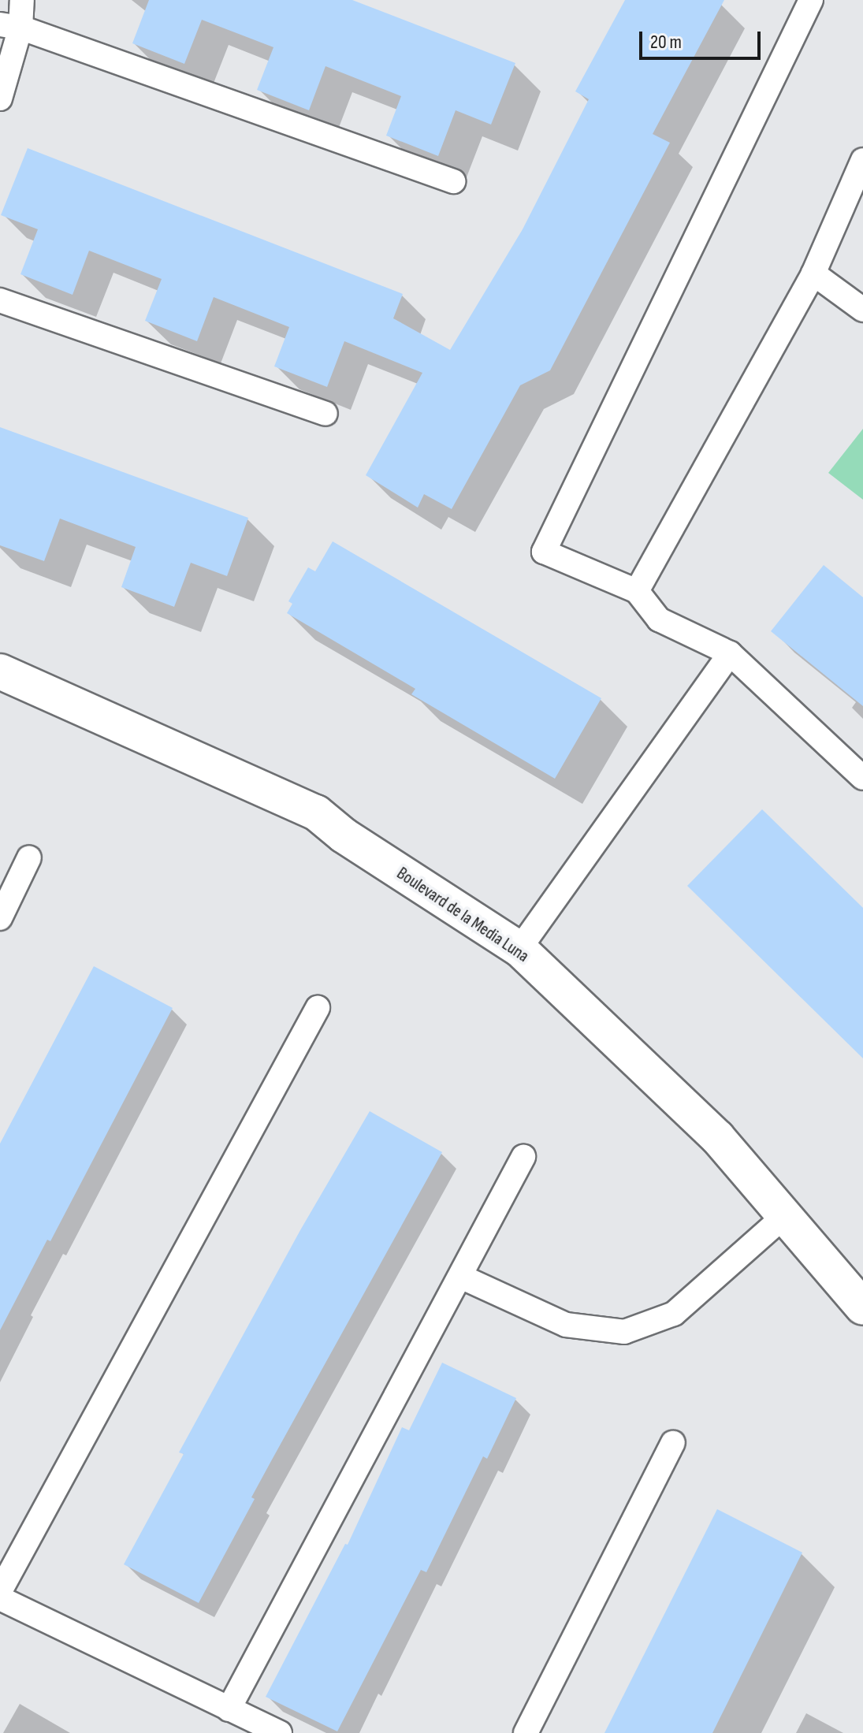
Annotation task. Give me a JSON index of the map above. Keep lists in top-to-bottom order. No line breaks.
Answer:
{"streets":{"street":["Boulevard de la Media Luna"]},"scale_bar":"20 m"}
